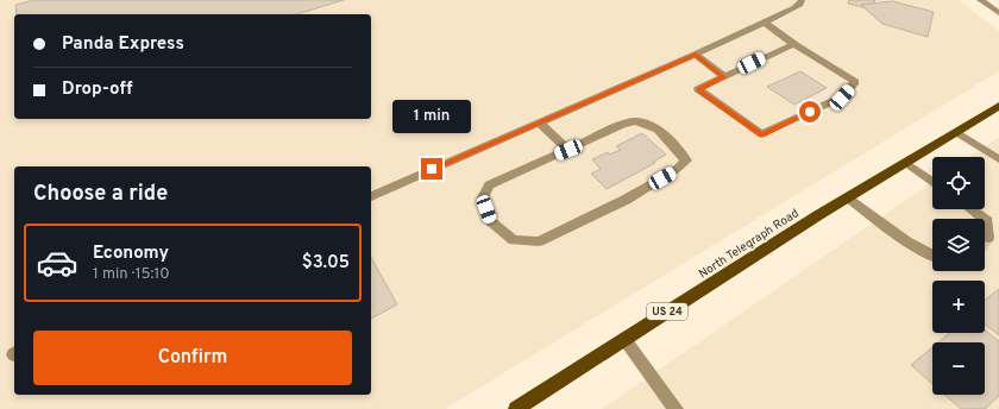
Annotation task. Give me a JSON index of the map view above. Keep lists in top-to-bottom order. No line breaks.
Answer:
{"streets":{"main road":["North Telegraph Road","US 24"]},"page":{"banner":["Panda Express","Drop-off"],"bubble":"1 min","map_buttons":["+","−"],"heading":"Choose a ride","list":[{"name":"Economy","note":"1 min · 15:10","value":"$3.05"}],"buttons":"Confirm"}}
